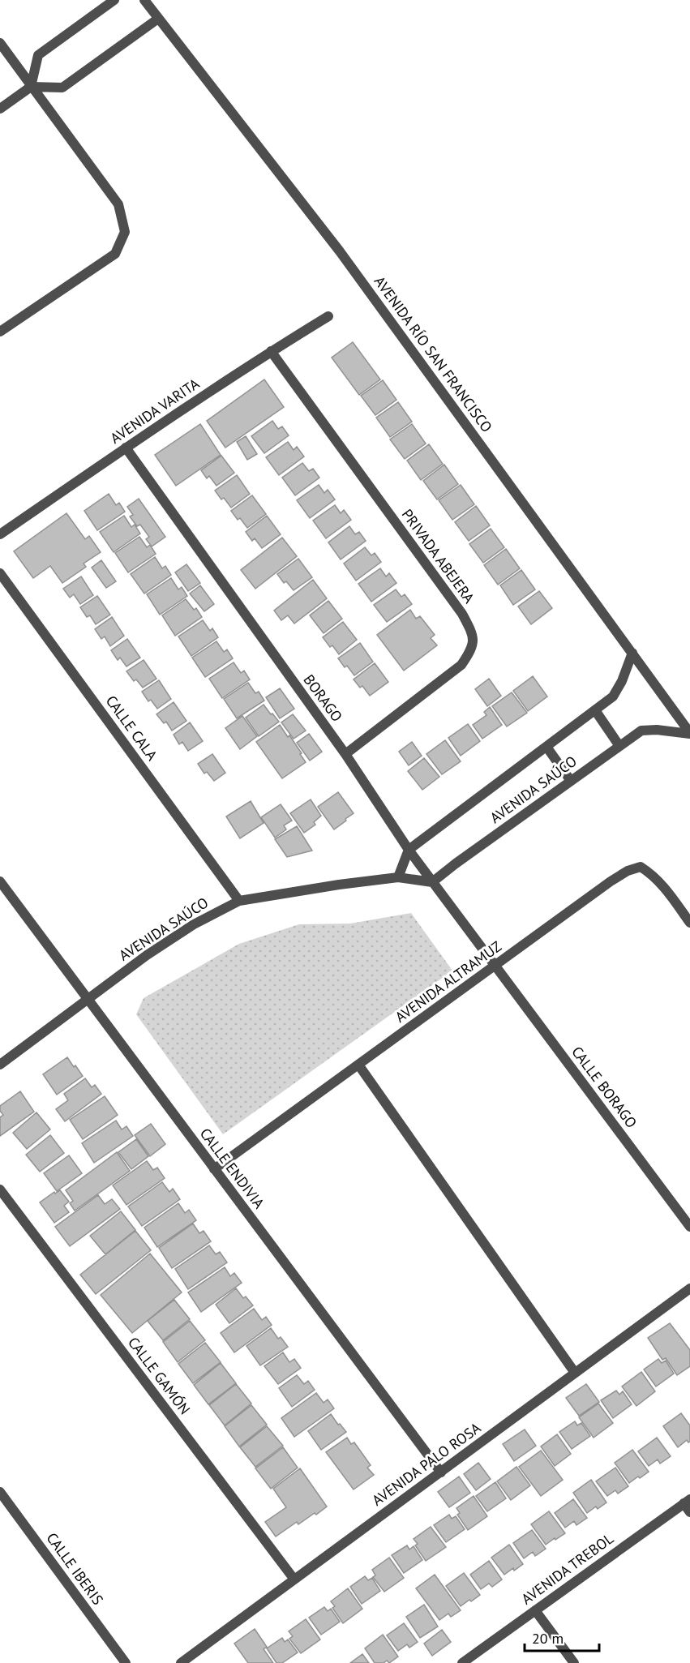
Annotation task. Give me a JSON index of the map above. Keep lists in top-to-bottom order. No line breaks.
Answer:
{"streets":{"street":["AVENIDA RÍO SAN FRANCISCO","AVENIDA VARITA","PRIVADA ABEJERA","BORAGO","CALLE CALA","AVENIDA SAÚCO","AVENIDA ALTRAMUZ","CALLE BORAGO","CALLE ENDIVIA","CALLE GAMÓN","AVENIDA PALO ROSA","CALLE IBERIS","AVENIDA TREBOL"]},"crossings":[["AVENIDA RÍO SAN FRANCISCO","AVENIDA SAÚCO"],["AVENIDA VARITA","PRIVADA ABEJERA"],["AVENIDA VARITA","BORAGO"],["PRIVADA ABEJERA","BORAGO"],["BORAGO","AVENIDA SAÚCO"],["BORAGO","AVENIDA ALTRAMUZ"],["BORAGO","CALLE BORAGO"],["CALLE CALA","AVENIDA SAÚCO"],["AVENIDA SAÚCO","CALLE ENDIVIA"],["AVENIDA ALTRAMUZ","CALLE BORAGO"],["AVENIDA ALTRAMUZ","CALLE ENDIVIA"],["CALLE ENDIVIA","AVENIDA PALO ROSA"],["CALLE GAMÓN","AVENIDA PALO ROSA"]],"scale_bar":"20 m"}
